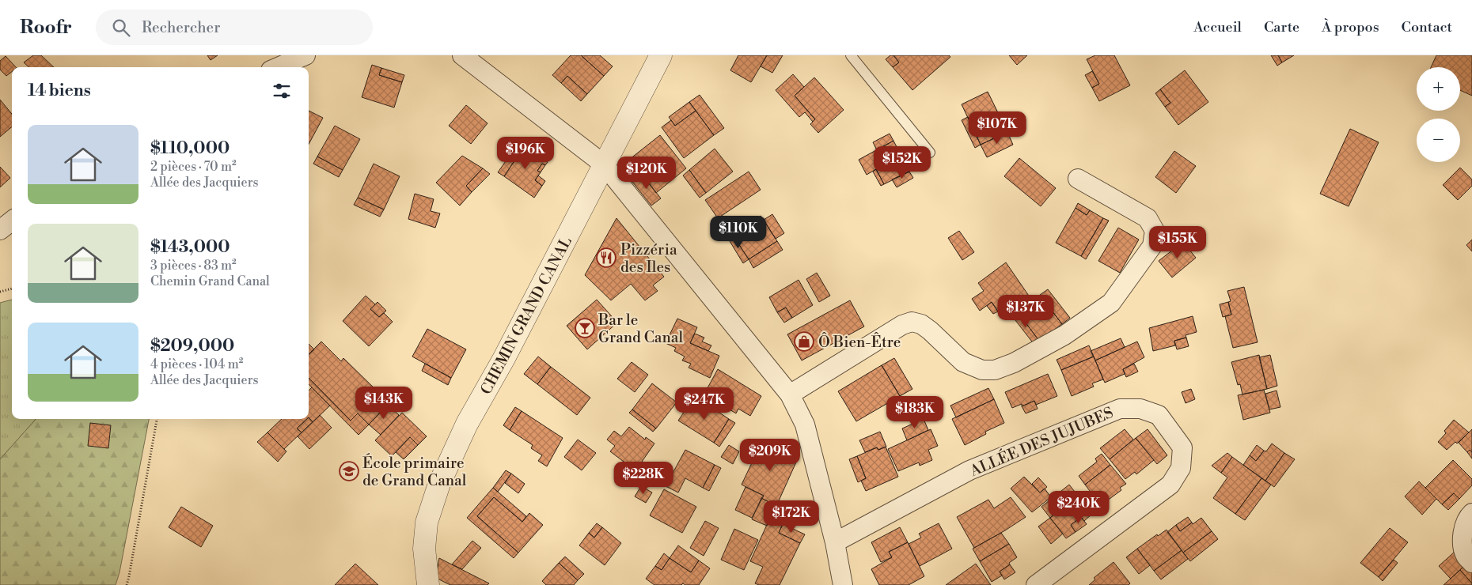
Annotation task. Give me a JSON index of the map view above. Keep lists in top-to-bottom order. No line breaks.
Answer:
{"streets":{"street":["CHEMIN GRAND CANAL","ALLÉE DES JUJUBES"]},"places":{"restaurant":["Pizzéria des Iles"],"bar":["Bar le Grand Canal"],"shop":["Ô Bien-Être"],"school or university":["École primaire de Grand Canal"]},"page":{"header":"Roofr","search":"Rechercher","nav":["Accueil","Carte","À propos","Contact"],"map_buttons":["+","−"],"heading":"14 biens","price":["$107K","$196K","$152K","$120K","$110K","$155K","$137K","$143K","$247K","$183K","$209K","$228K","$240K","$172K"],"list":[{"name":"$110,000","note":"2 pièces · 70 m² · Allée des Jacquiers"},{"name":"$143,000","note":"3 pièces · 83 m² · Chemin Grand Canal"},{"name":"$209,000","note":"4 pièces · 104 m² · Allée des Jacquiers"}]}}
